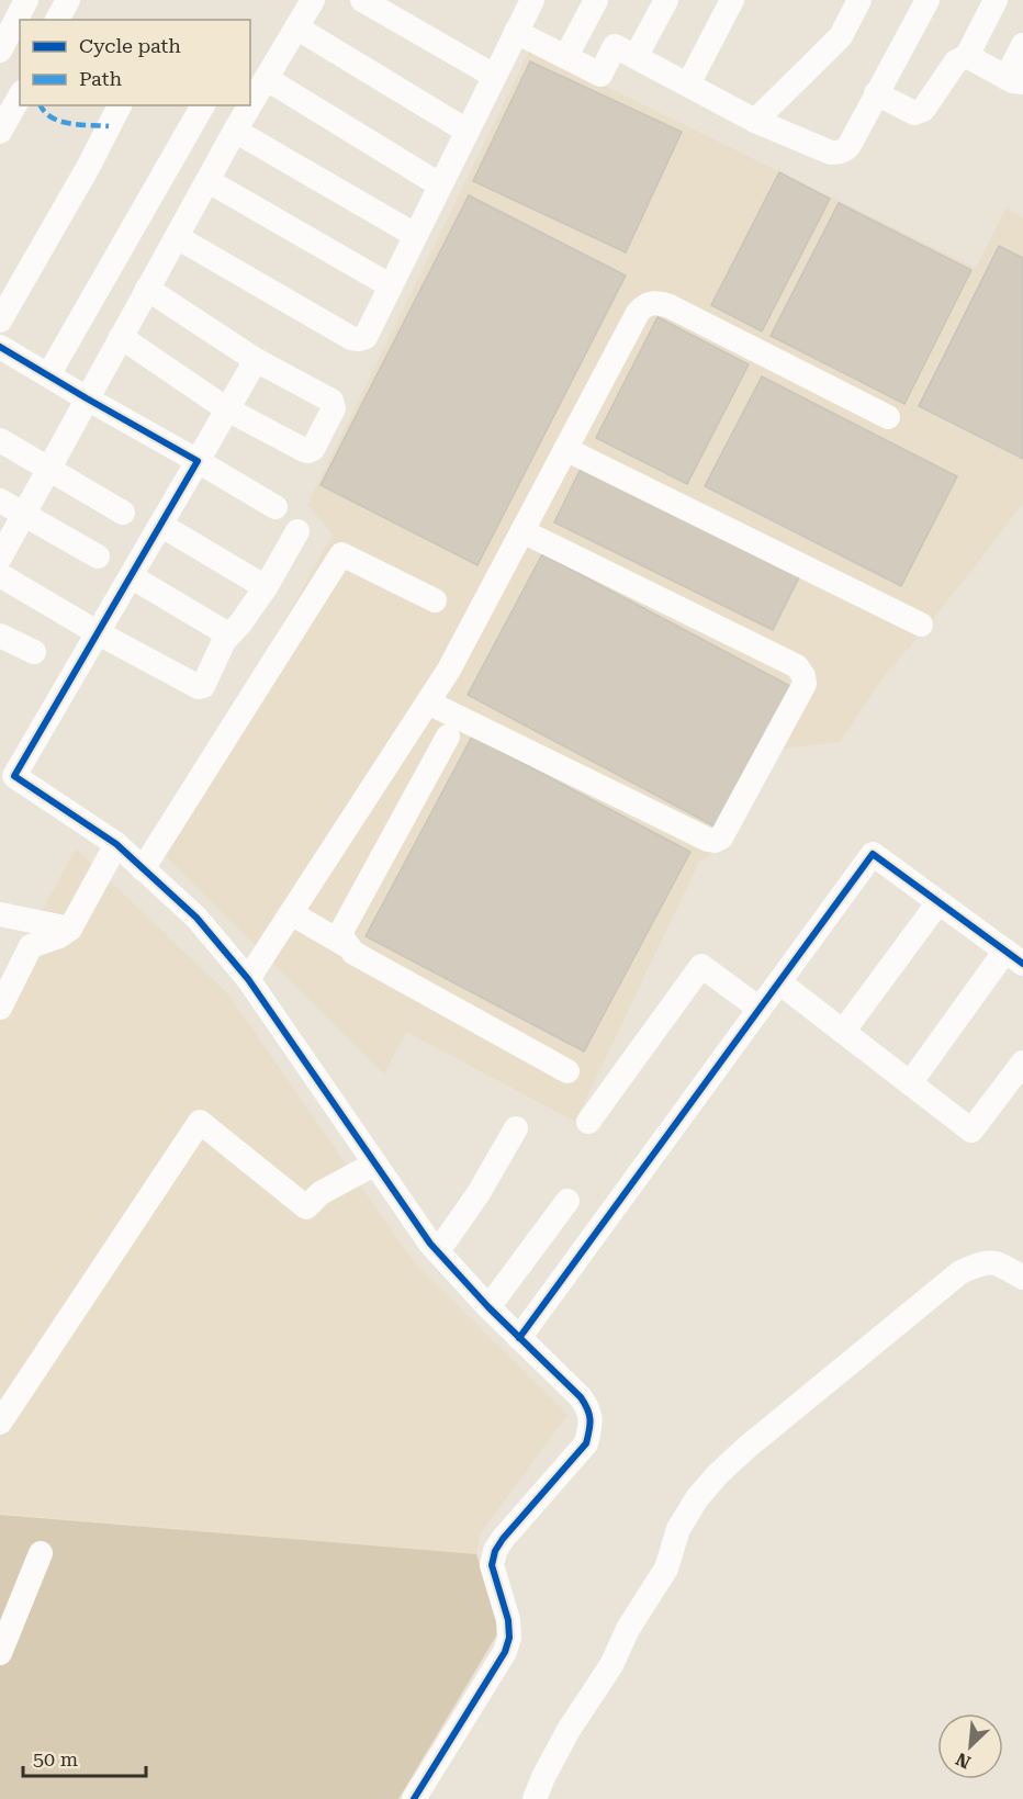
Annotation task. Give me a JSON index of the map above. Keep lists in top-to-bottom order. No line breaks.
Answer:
{"legend":["Cycle path","Path"],"scale_bar":"50 m","north":"bottom left"}
